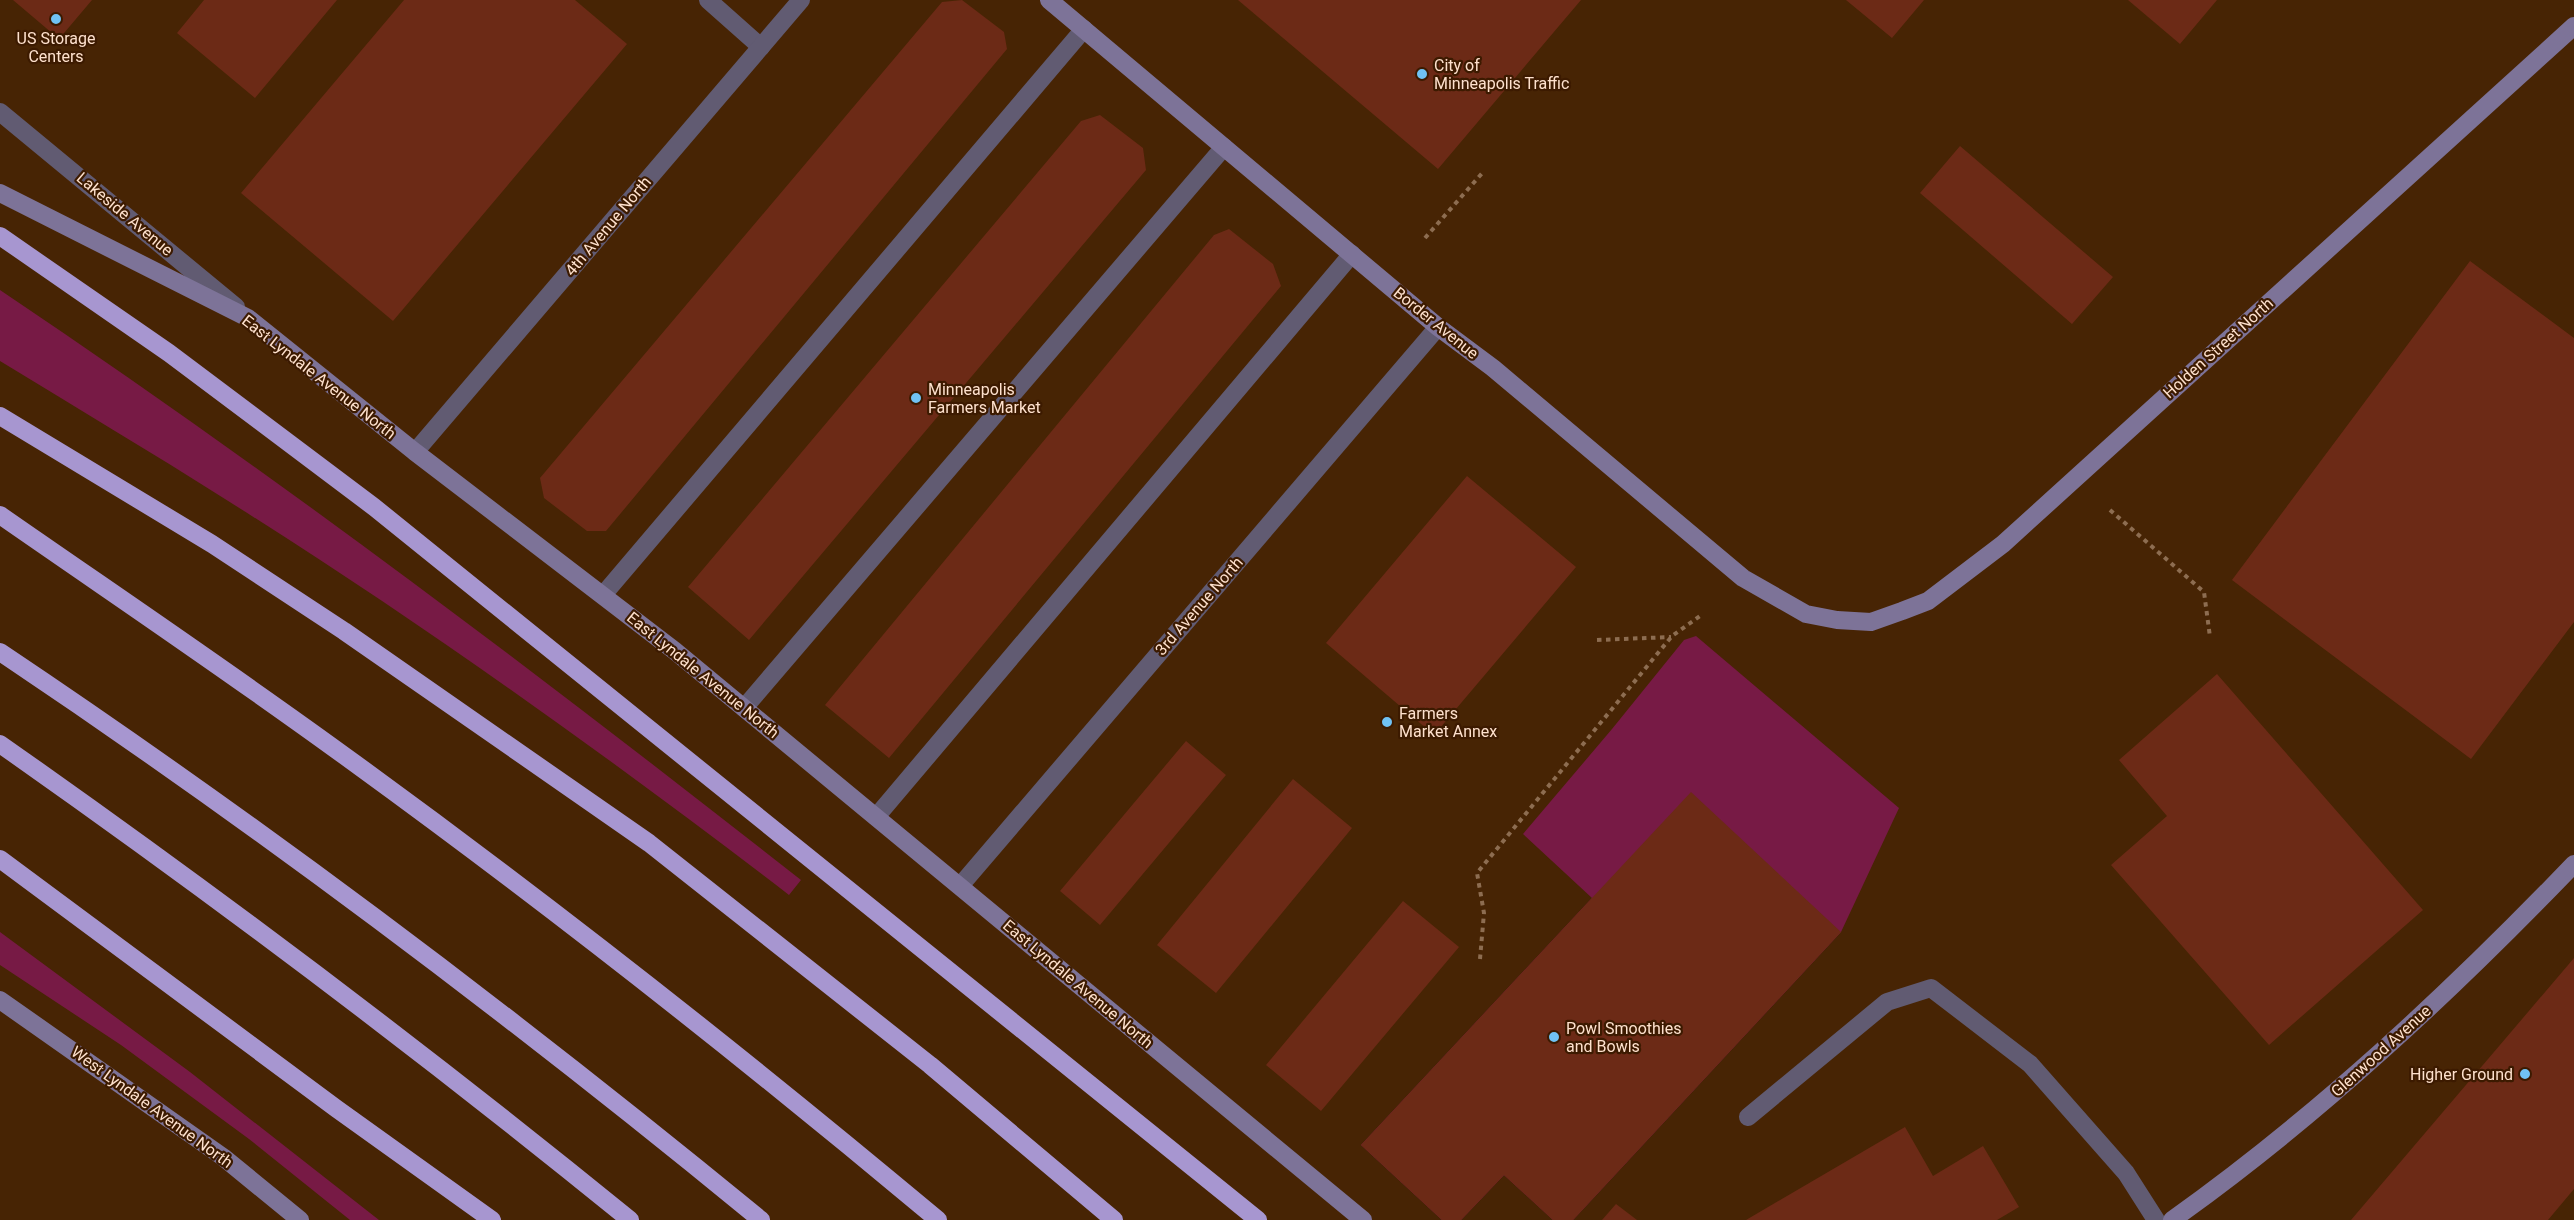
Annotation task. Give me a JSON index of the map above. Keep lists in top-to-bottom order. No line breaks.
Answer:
{"streets":{"street":["Lakeside Avenue","4th Avenue North","Border Avenue","Holden Street North","East Lyndale Avenue North","3rd Avenue North","Glenwood Avenue","West Lyndale Avenue North"]},"crossings":[["Lakeside Avenue","East Lyndale Avenue North"],["4th Avenue North","East Lyndale Avenue North"],["Border Avenue","Holden Street North"],["Border Avenue","3rd Avenue North"],["East Lyndale Avenue North","3rd Avenue North"]],"places":["US Storage Centers","City of Minneapolis Traffic","Minneapolis Farmers Market","Farmers Market Annex","Powl Smoothies and Bowls","Higher Ground"]}
